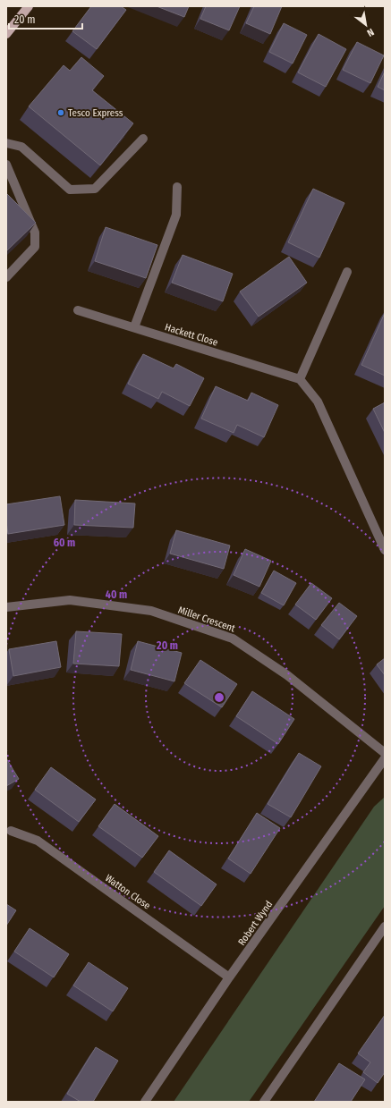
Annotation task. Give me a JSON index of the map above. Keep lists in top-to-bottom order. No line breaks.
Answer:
{"streets":{"street":["Hackett Close","Miller Crescent","Watton Close","Robert Wynd"]},"crossings":[["Watton Close","Robert Wynd"]],"places":["Tesco Express"],"scale_bar":"20 m","north":"bottom right","rings":["60 m","40 m","20 m"]}
